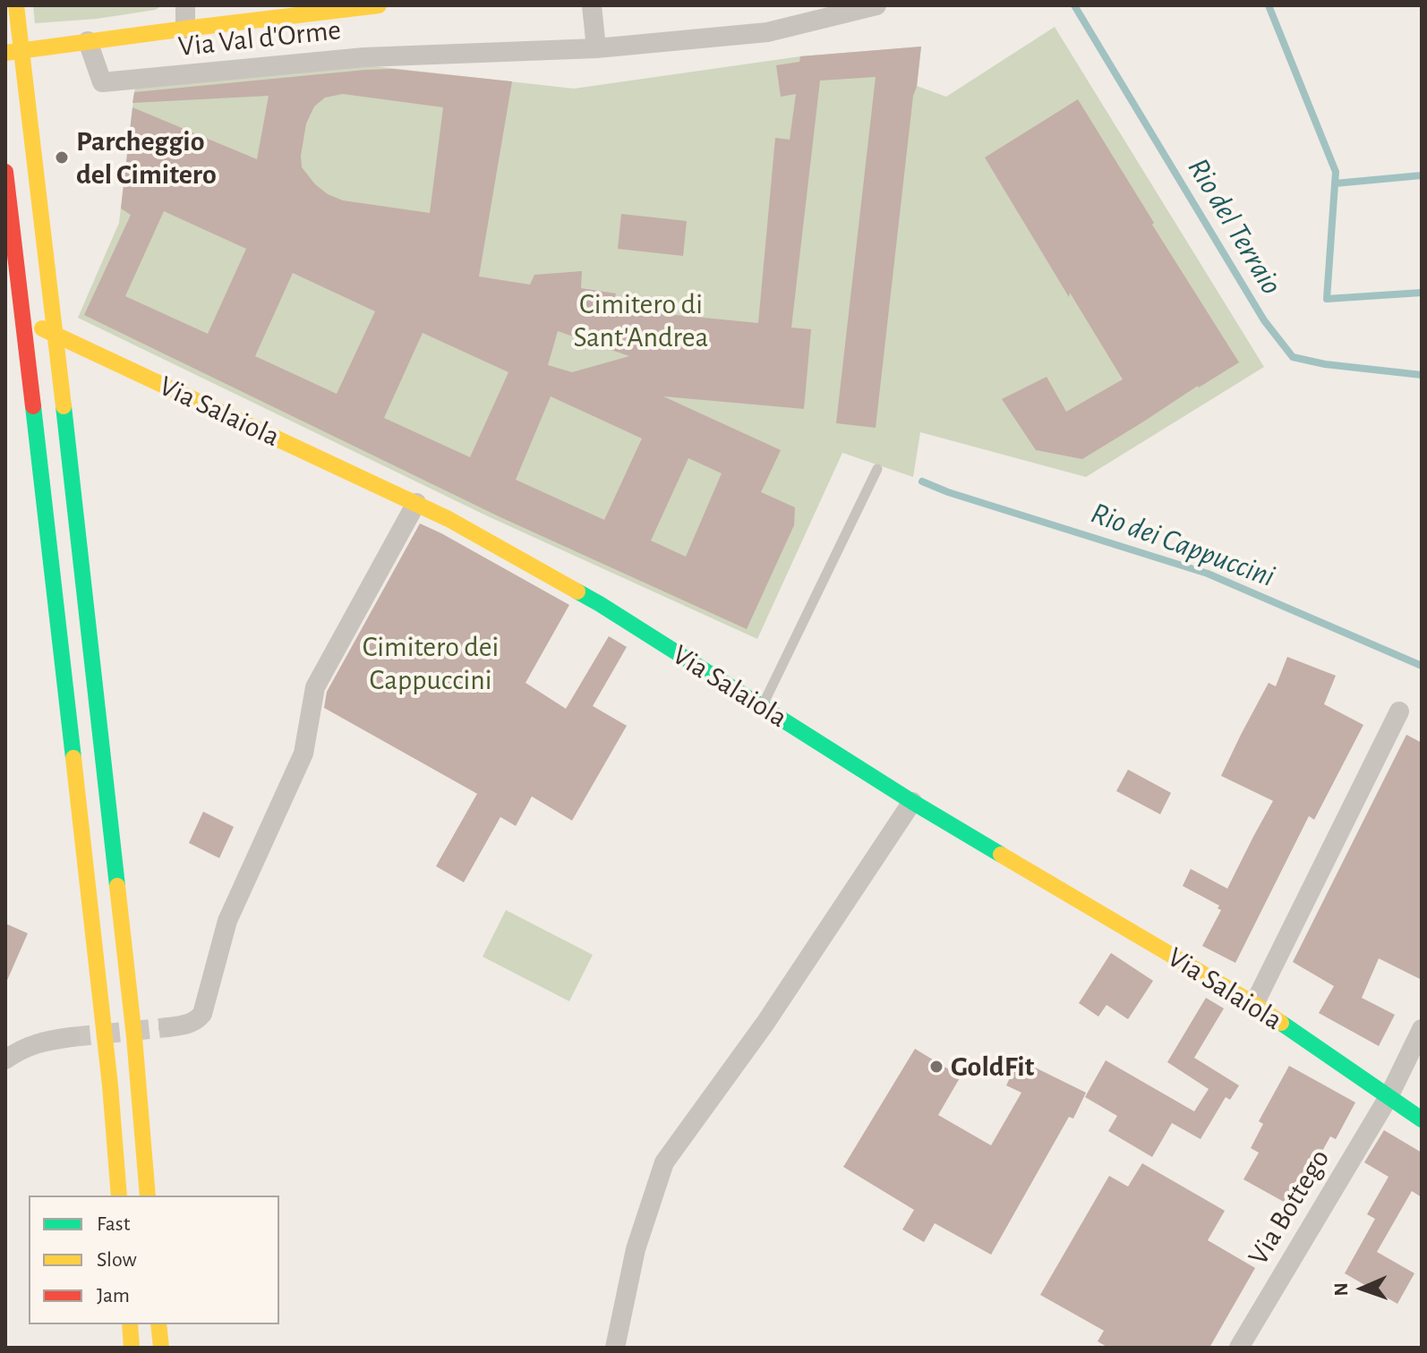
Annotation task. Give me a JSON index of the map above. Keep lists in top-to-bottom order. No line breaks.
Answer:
{"streets":{"main road":["Via Salaiola"],"street":["Via Val d'Orme","Via Bottego"]},"crossings":[["Via Salaiola","Via Bottego"]],"water":["Rio del Terraio","Rio dei Cappuccini"],"parks":["Cimitero di Sant'Andrea","Cimitero dei Cappuccini"],"places":["Parcheggio del Cimitero","GoldFit"],"legend":["Fast","Slow","Jam"],"north":"left"}
